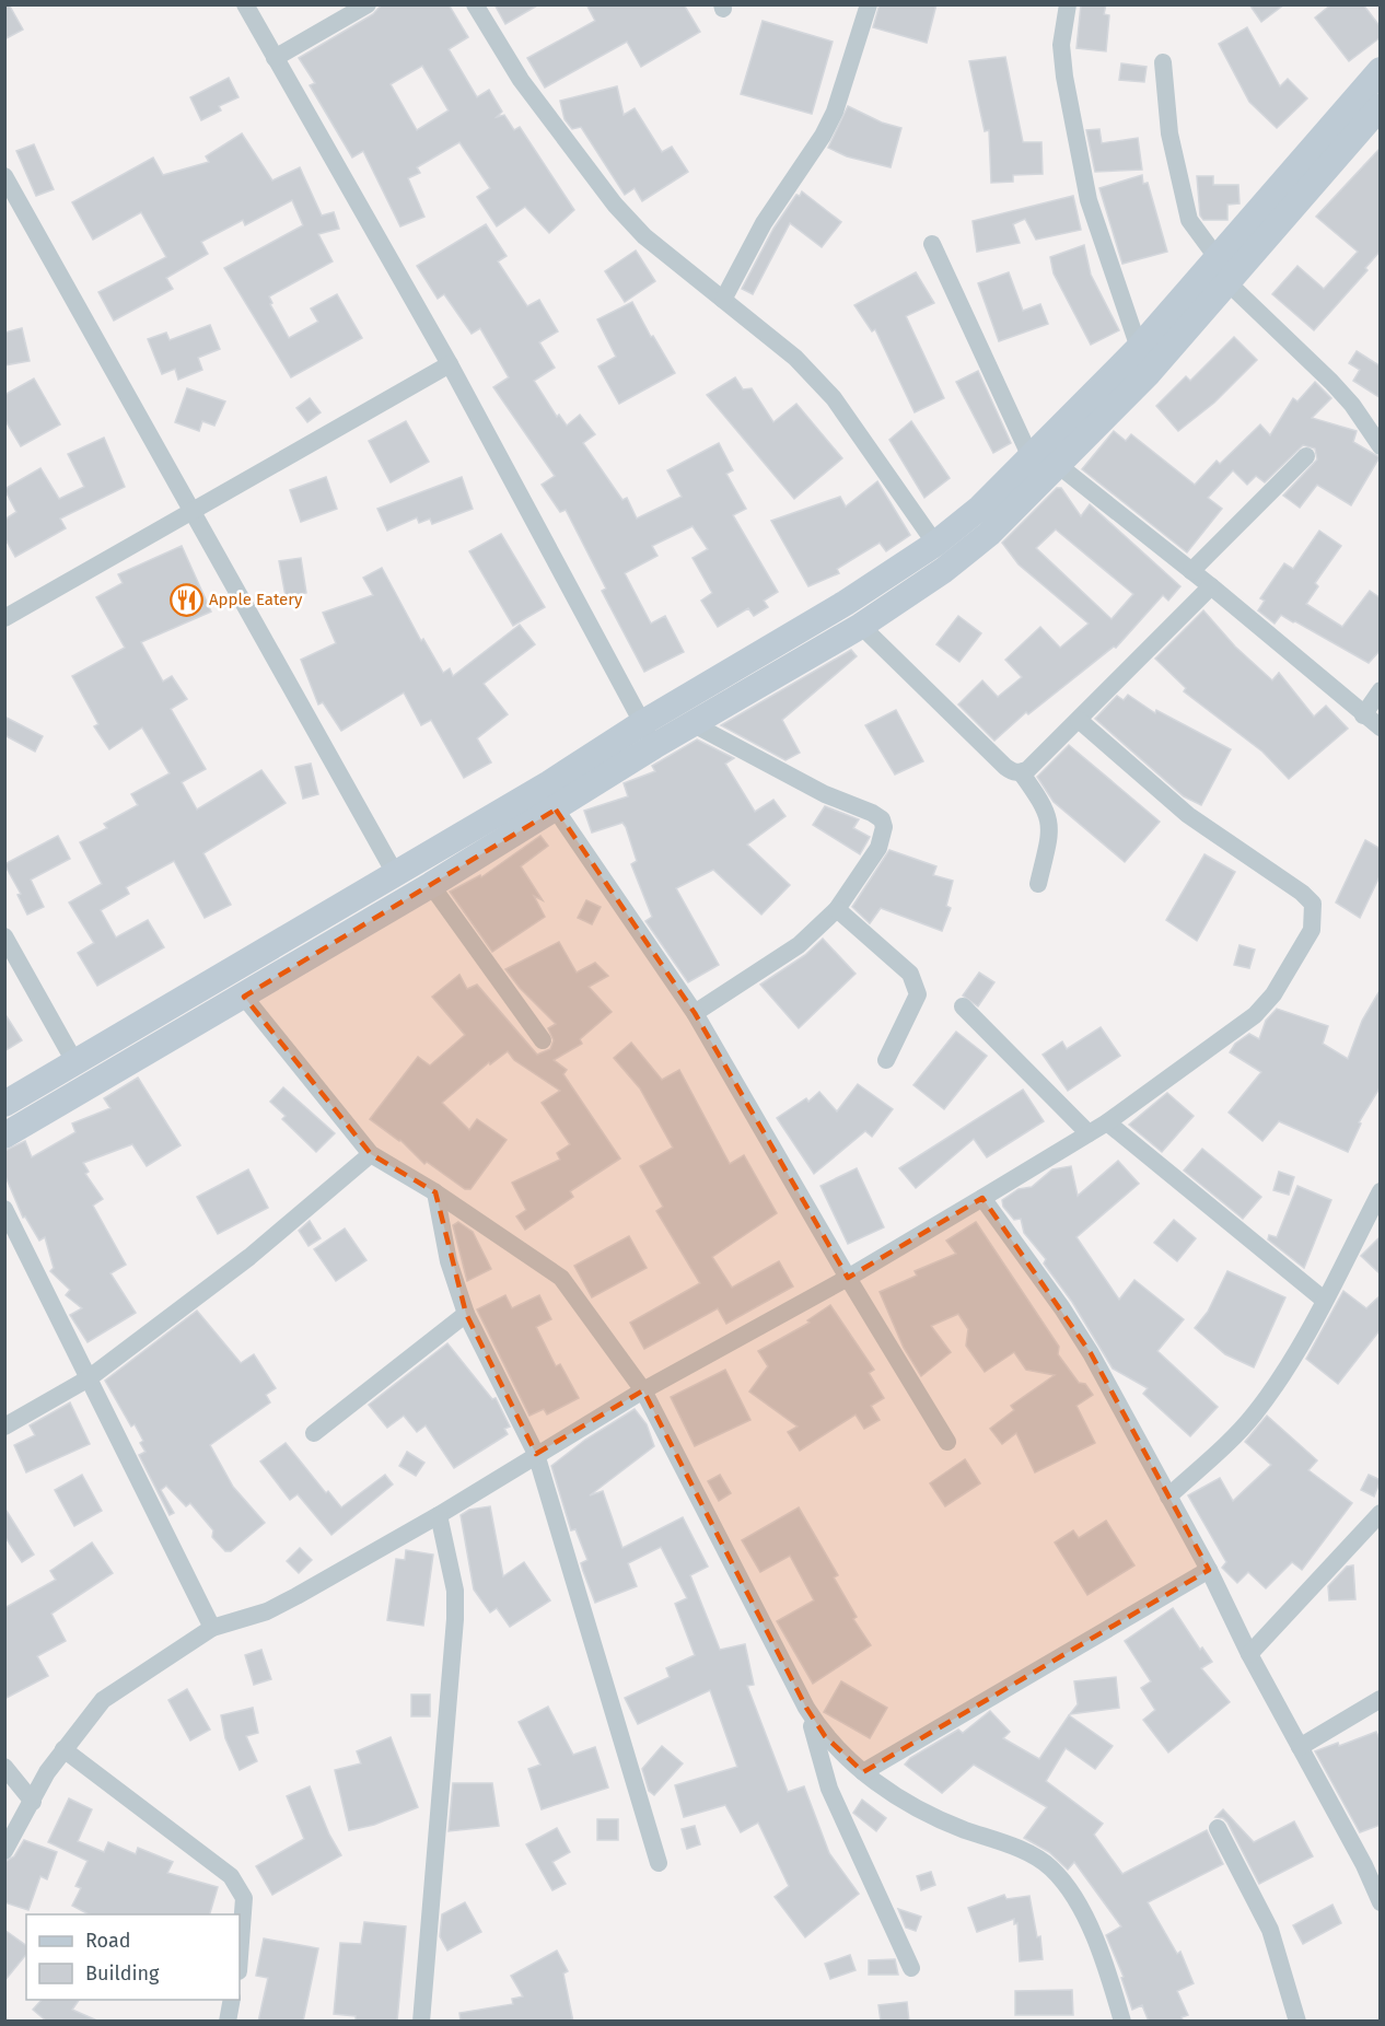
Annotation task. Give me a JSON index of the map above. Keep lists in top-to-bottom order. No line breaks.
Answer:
{"places":{"restaurant":["Apple Eatery"]},"legend":["Road","Building"]}
